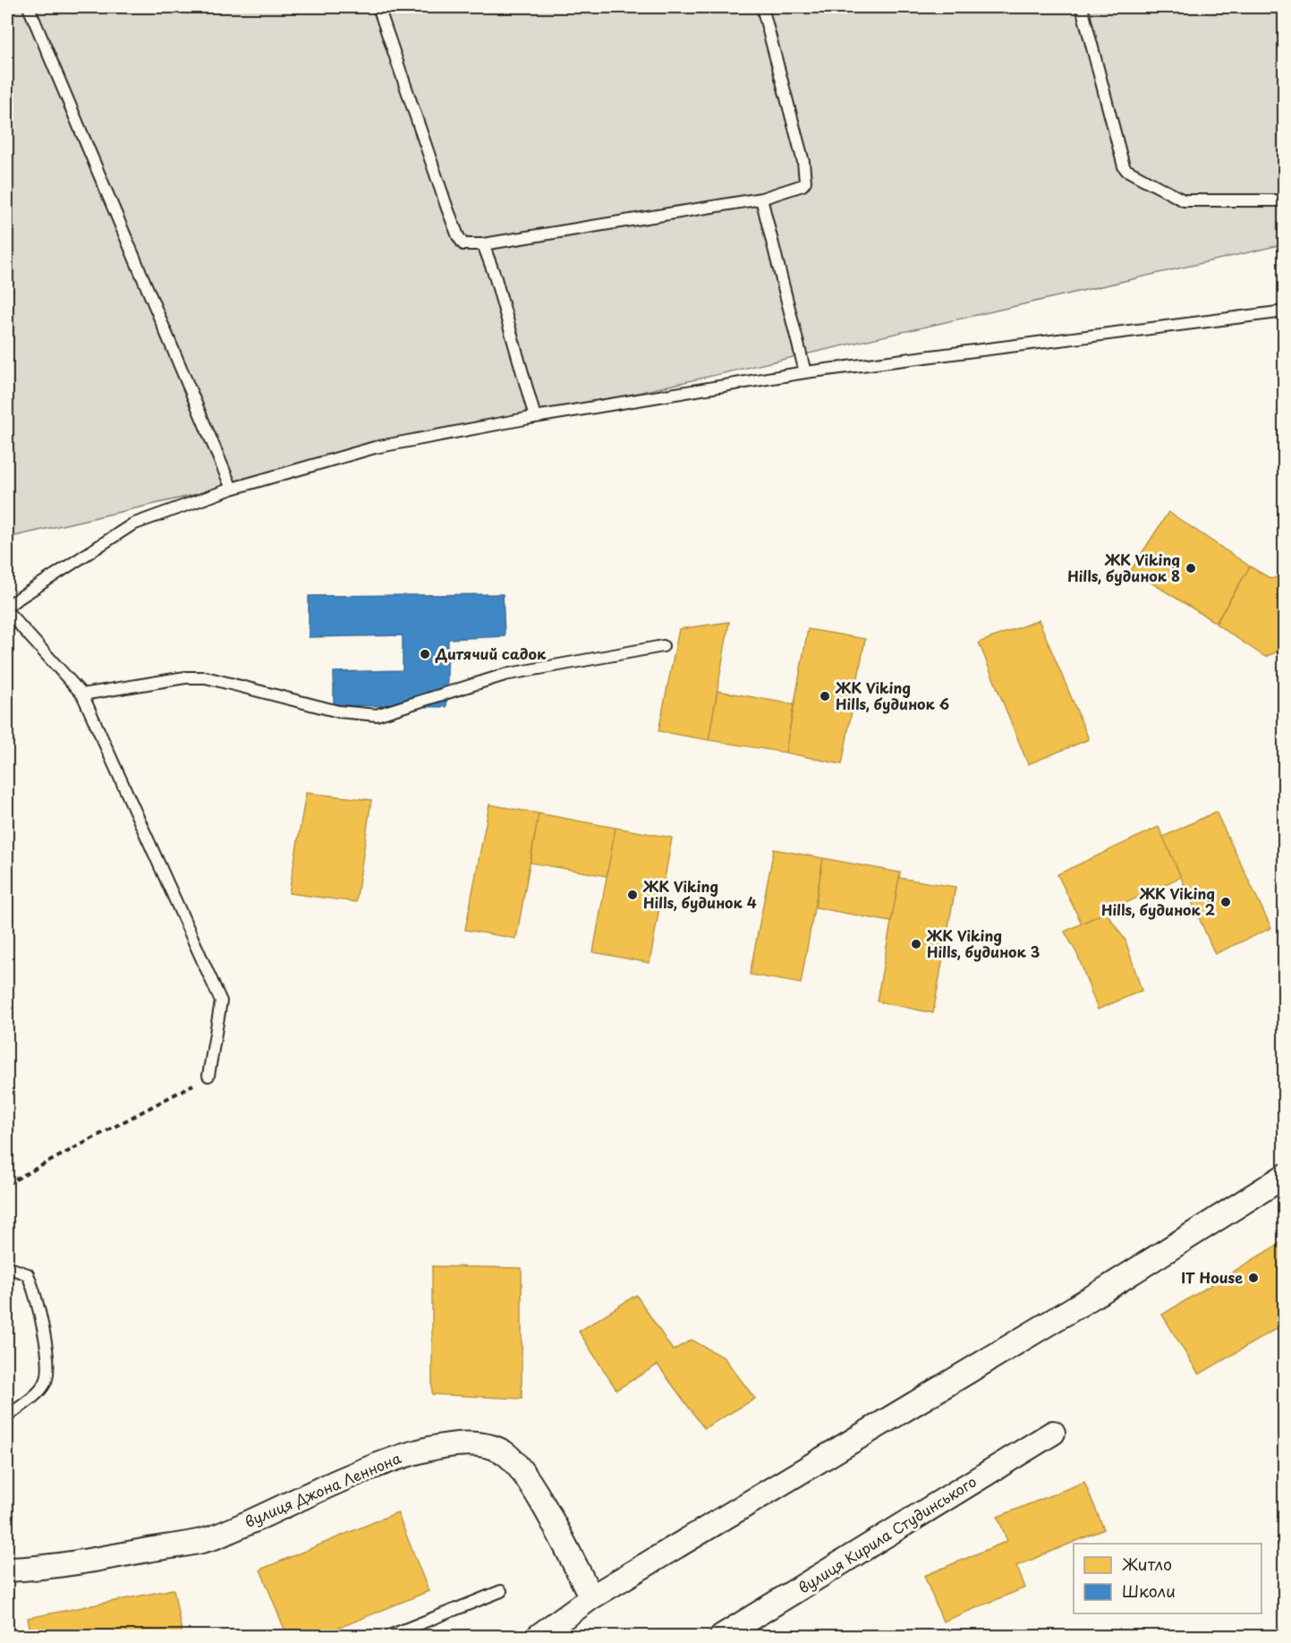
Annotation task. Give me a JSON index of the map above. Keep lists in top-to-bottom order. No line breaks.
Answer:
{"streets":{"street":["вулиця Джона Леннона","вулиця Кирила Студинського"]},"places":["ЖК Viking Hills, будинок 8","Дитячий садок","ЖК Viking Hills, будинок 6","ЖК Viking Hills, будинок 4","ЖК Viking Hills, будинок 2","ЖК Viking Hills, будинок 3","IT House"],"legend":["Житло","Школи"]}
